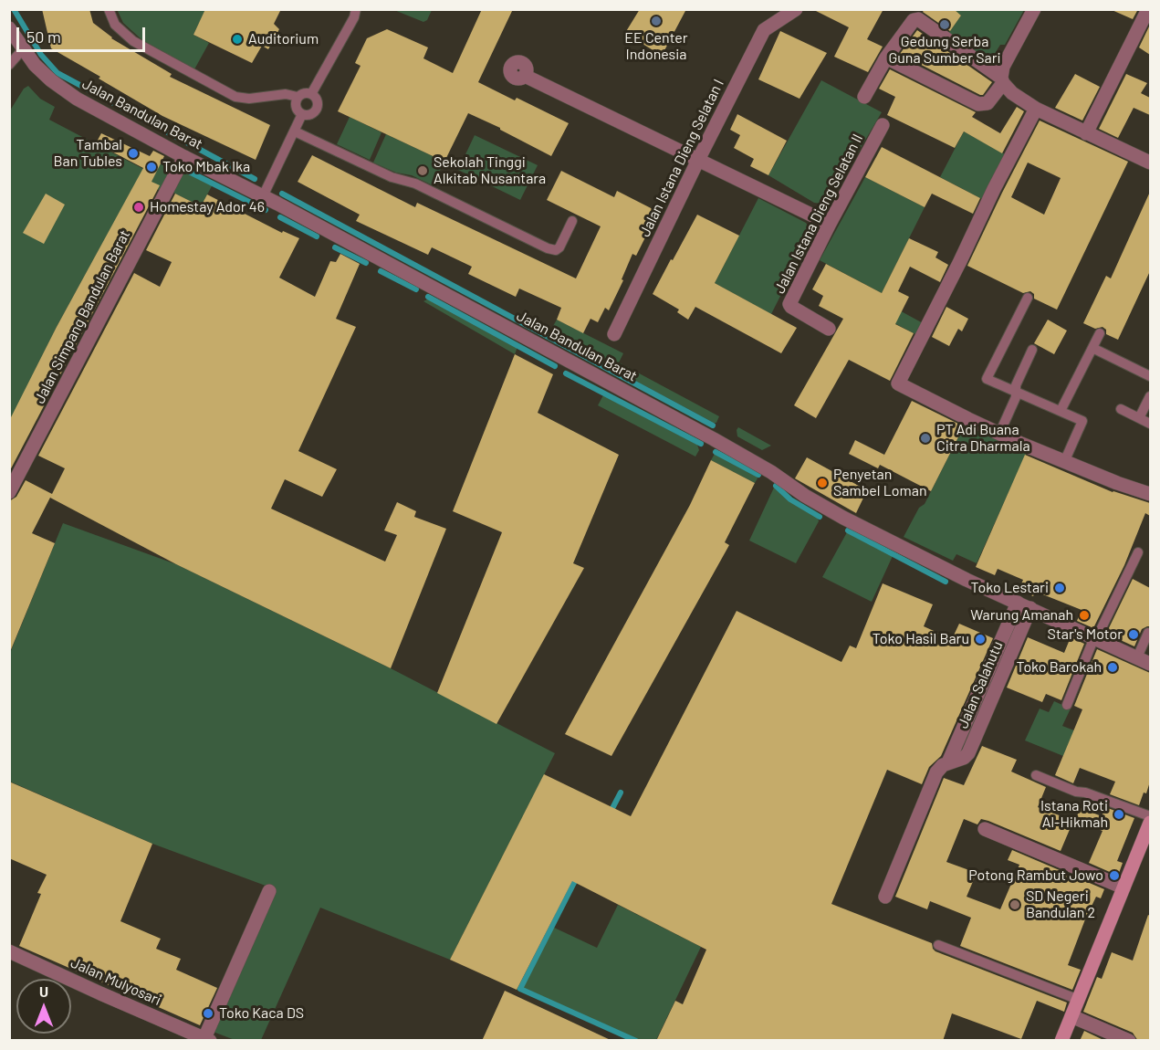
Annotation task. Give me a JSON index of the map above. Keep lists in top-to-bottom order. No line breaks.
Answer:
{"streets":{"street":["Jalan Bandulan Barat","Jalan Istana Dieng Selatan I","Jalan Istana Dieng Selatan II","Jalan Simpang Bandulan Barat","Jalan Salahutu","Jalan Mulyosari"]},"crossings":[["Jalan Bandulan Barat","Jalan Simpang Bandulan Barat"],["Jalan Bandulan Barat","Jalan Salahutu"]],"places":["EE Center Indonesia","Gedung Serba Guna Sumber Sari","Auditorium","Tambal Ban Tubles","Toko Mbak Ika","Sekolah Tinggi Alkitab Nusantara","Homestay Ador 46","PT Adi Buana Citra Dharmala","Penyetan Sambel Loman","Toko Lestari","Warung Amanah","Star's Motor","Toko Hasil Baru","Toko Barokah","Istana Roti Al-Hikmah","Potong Rambut Jowo","SD Negeri Bandulan 2","Toko Kaca DS"],"scale_bar":"50 m","north":"top"}
